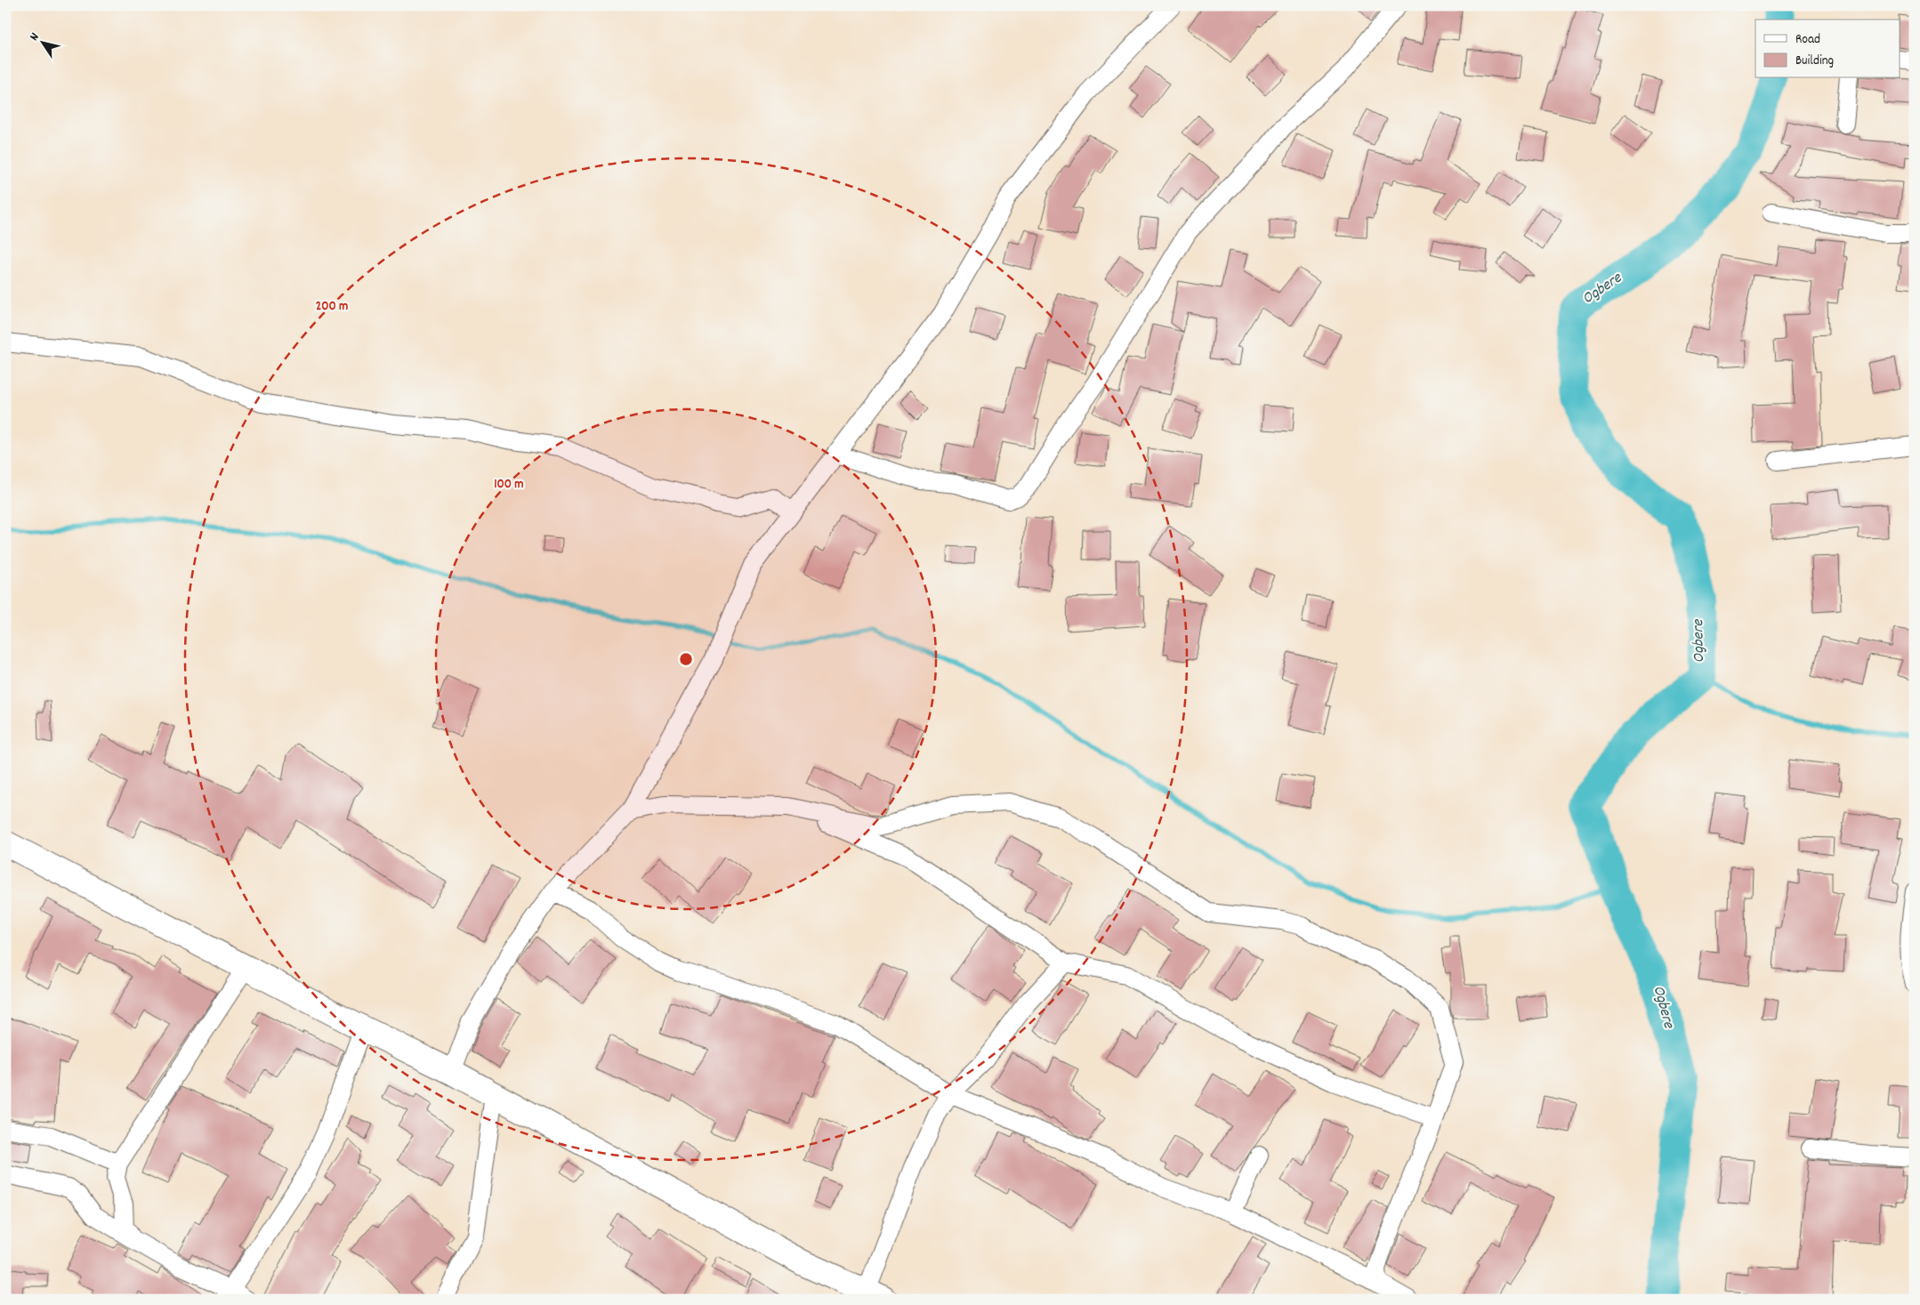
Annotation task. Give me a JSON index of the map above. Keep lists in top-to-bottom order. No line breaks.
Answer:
{"water":["Ogbere"],"legend":["Road","Building"],"north":"top left","rings":["200 m","100 m"]}
